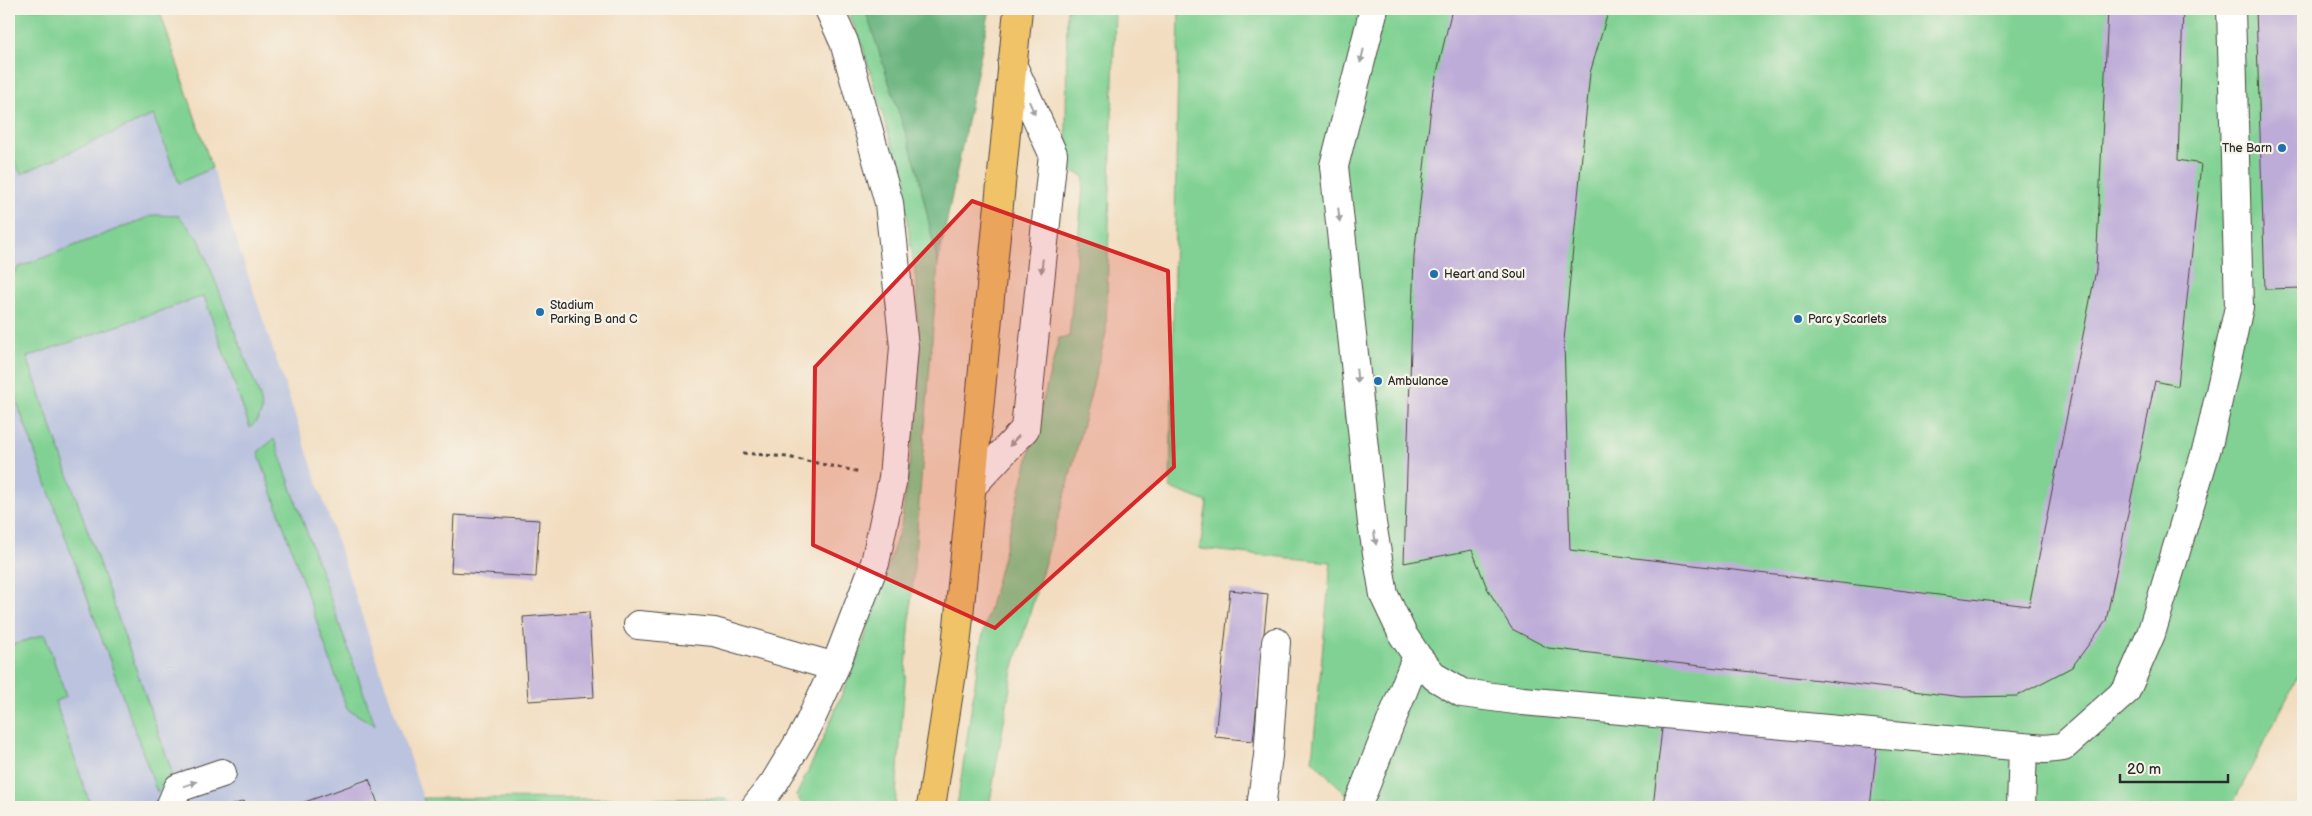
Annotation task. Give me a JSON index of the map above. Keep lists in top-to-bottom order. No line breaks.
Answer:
{"places":["The Barn","Heart and Soul","Stadium Parking B and C","Parc y Scarlets","Ambulance"],"scale_bar":"20 m"}
